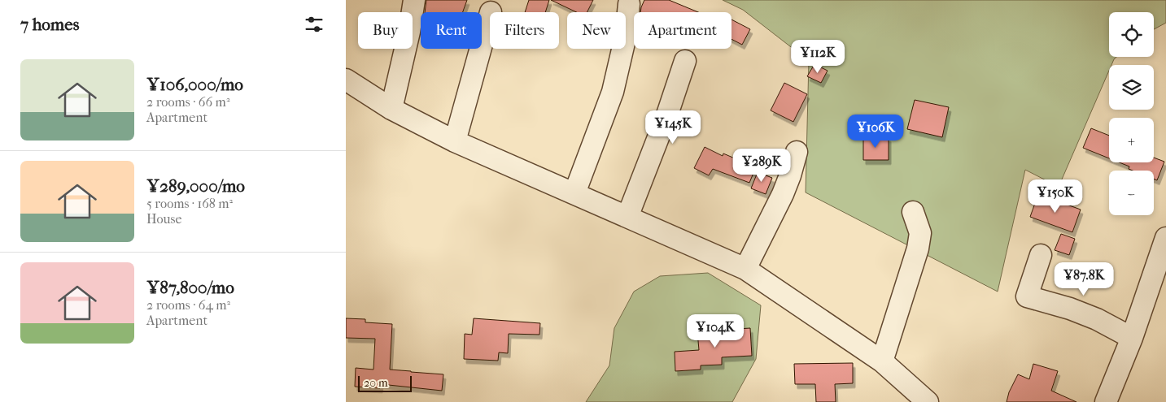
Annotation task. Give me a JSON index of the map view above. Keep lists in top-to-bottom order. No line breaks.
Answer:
{"scale_bar":"20 m","page":{"heading":"7 homes","map_buttons":["+","−"],"chip":["Buy","Rent","Filters","New","Apartment"],"price":["¥112K","¥145K","¥106K","¥289K","¥150K","¥87.8K","¥104K"],"list":[{"name":"¥106,000/mo","note":"2 rooms · 66 m² · Apartment"},{"name":"¥289,000/mo","note":"5 rooms · 168 m² · House"},{"name":"¥87,800/mo","note":"2 rooms · 64 m² · Apartment"}],"scale":"20 m"}}
